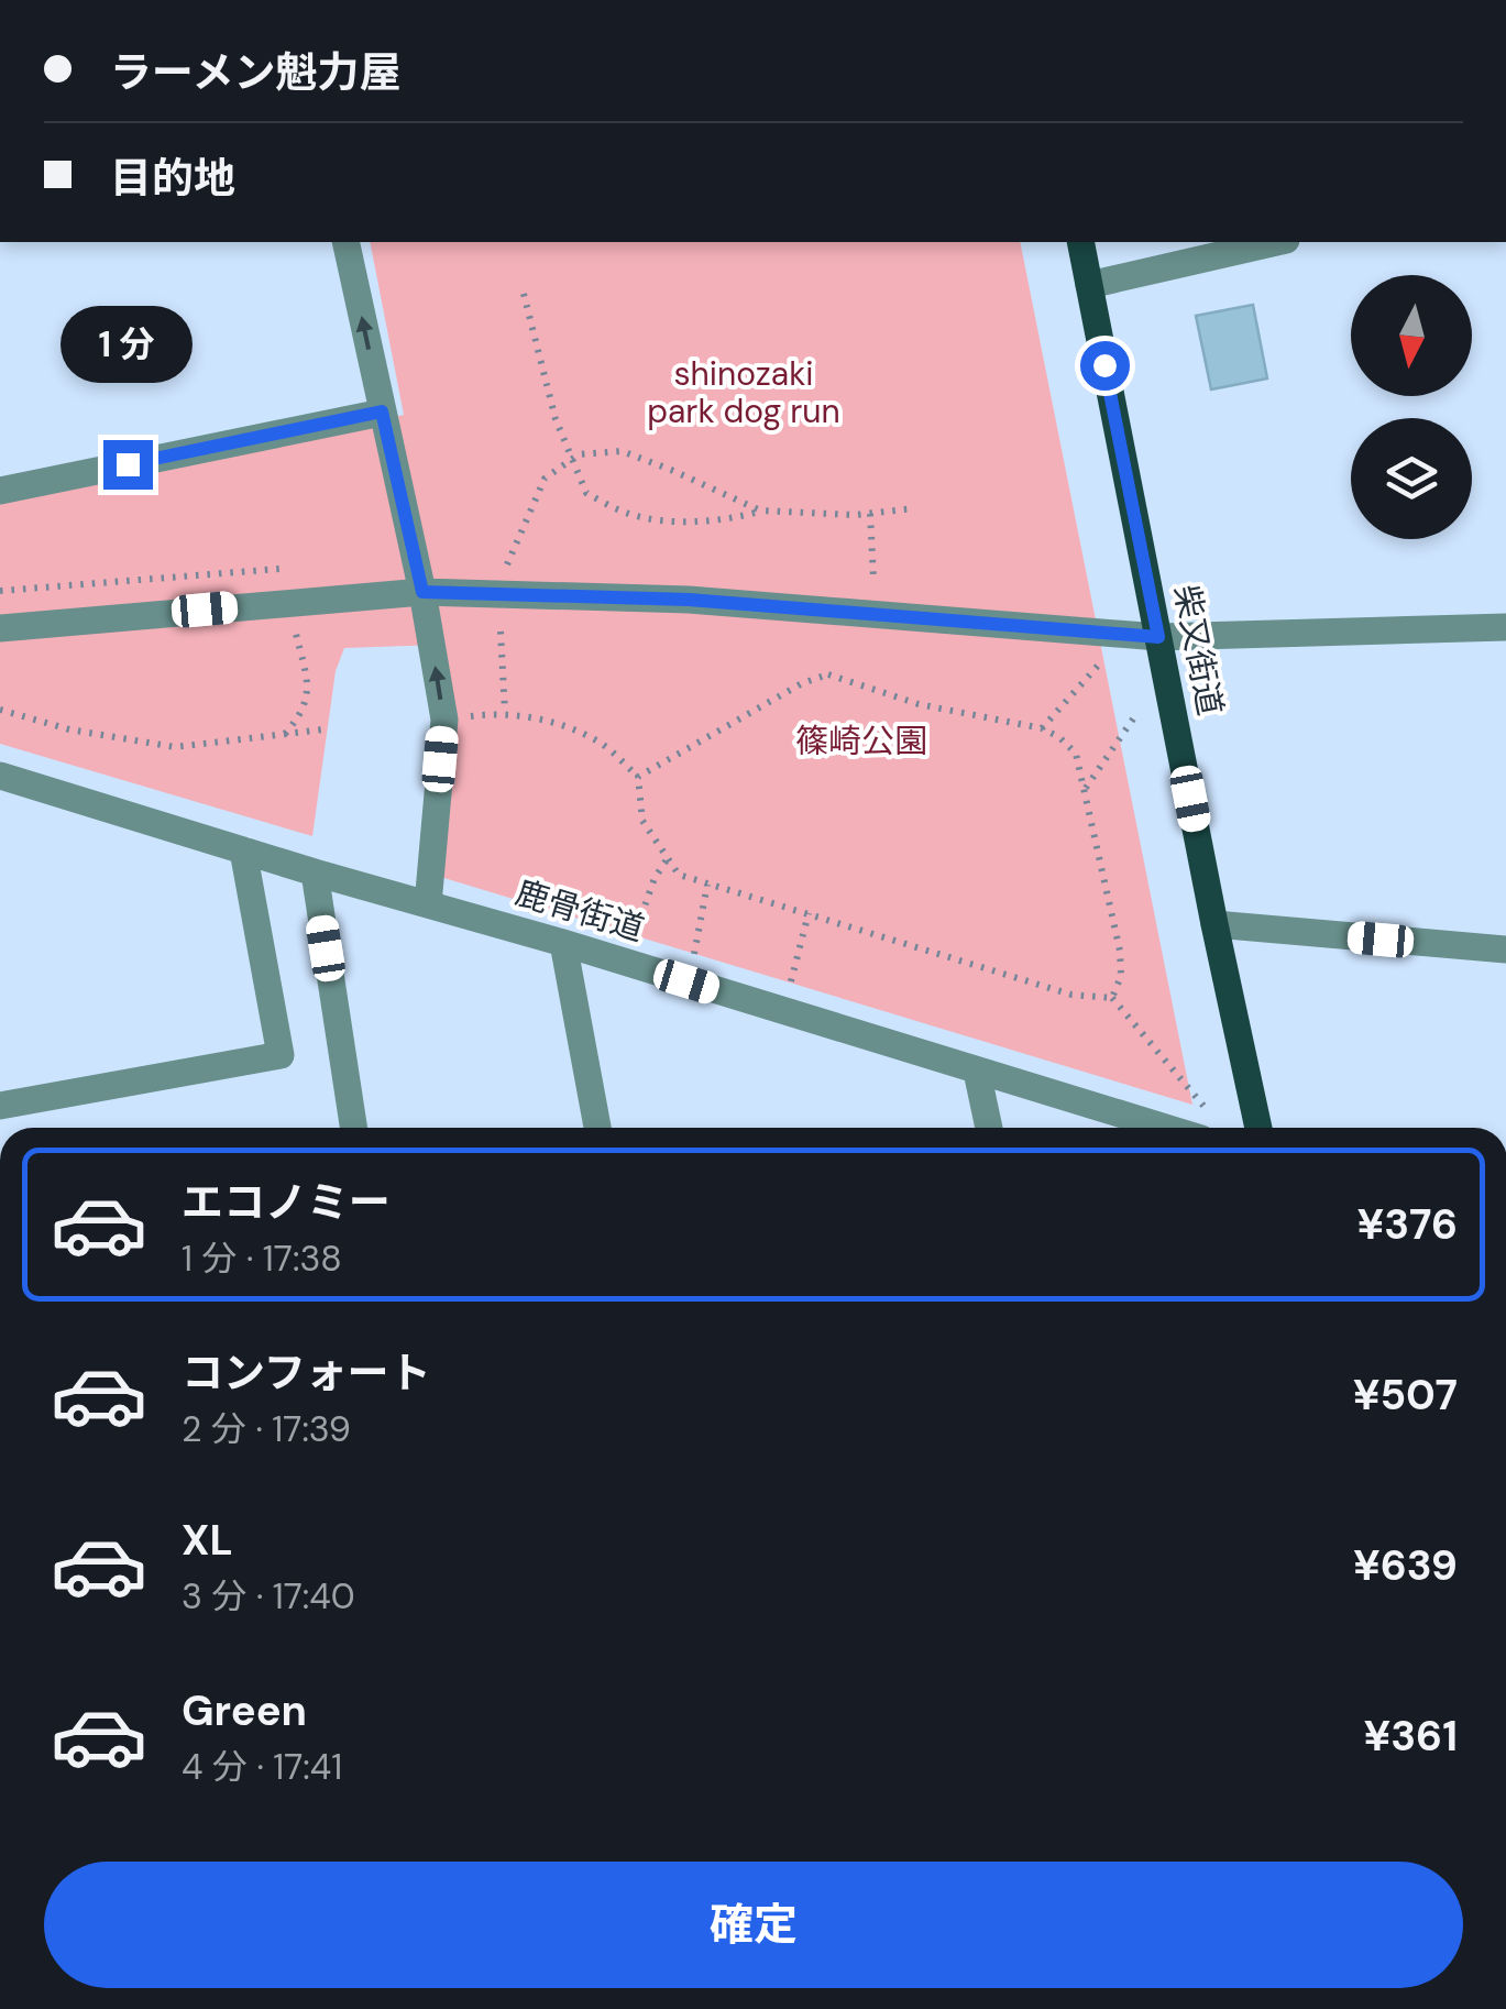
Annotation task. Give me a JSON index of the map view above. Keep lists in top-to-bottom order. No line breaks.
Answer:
{"streets":{"main road":["柴又街道"],"street":["鹿骨街道"]},"parks":["shinozaki park dog run","篠崎公園"],"north":"bottom","page":{"banner":["ラーメン魁力屋","目的地"],"bubble":"1 分","list":[{"name":"エコノミー","note":"1 分 · 17:38","value":"¥376"},{"name":"コンフォート","note":"2 分 · 17:39","value":"¥507"},{"name":"XL","note":"3 分 · 17:40","value":"¥639"},{"name":"Green","note":"4 分 · 17:41","value":"¥361"}],"buttons":"確定"}}
